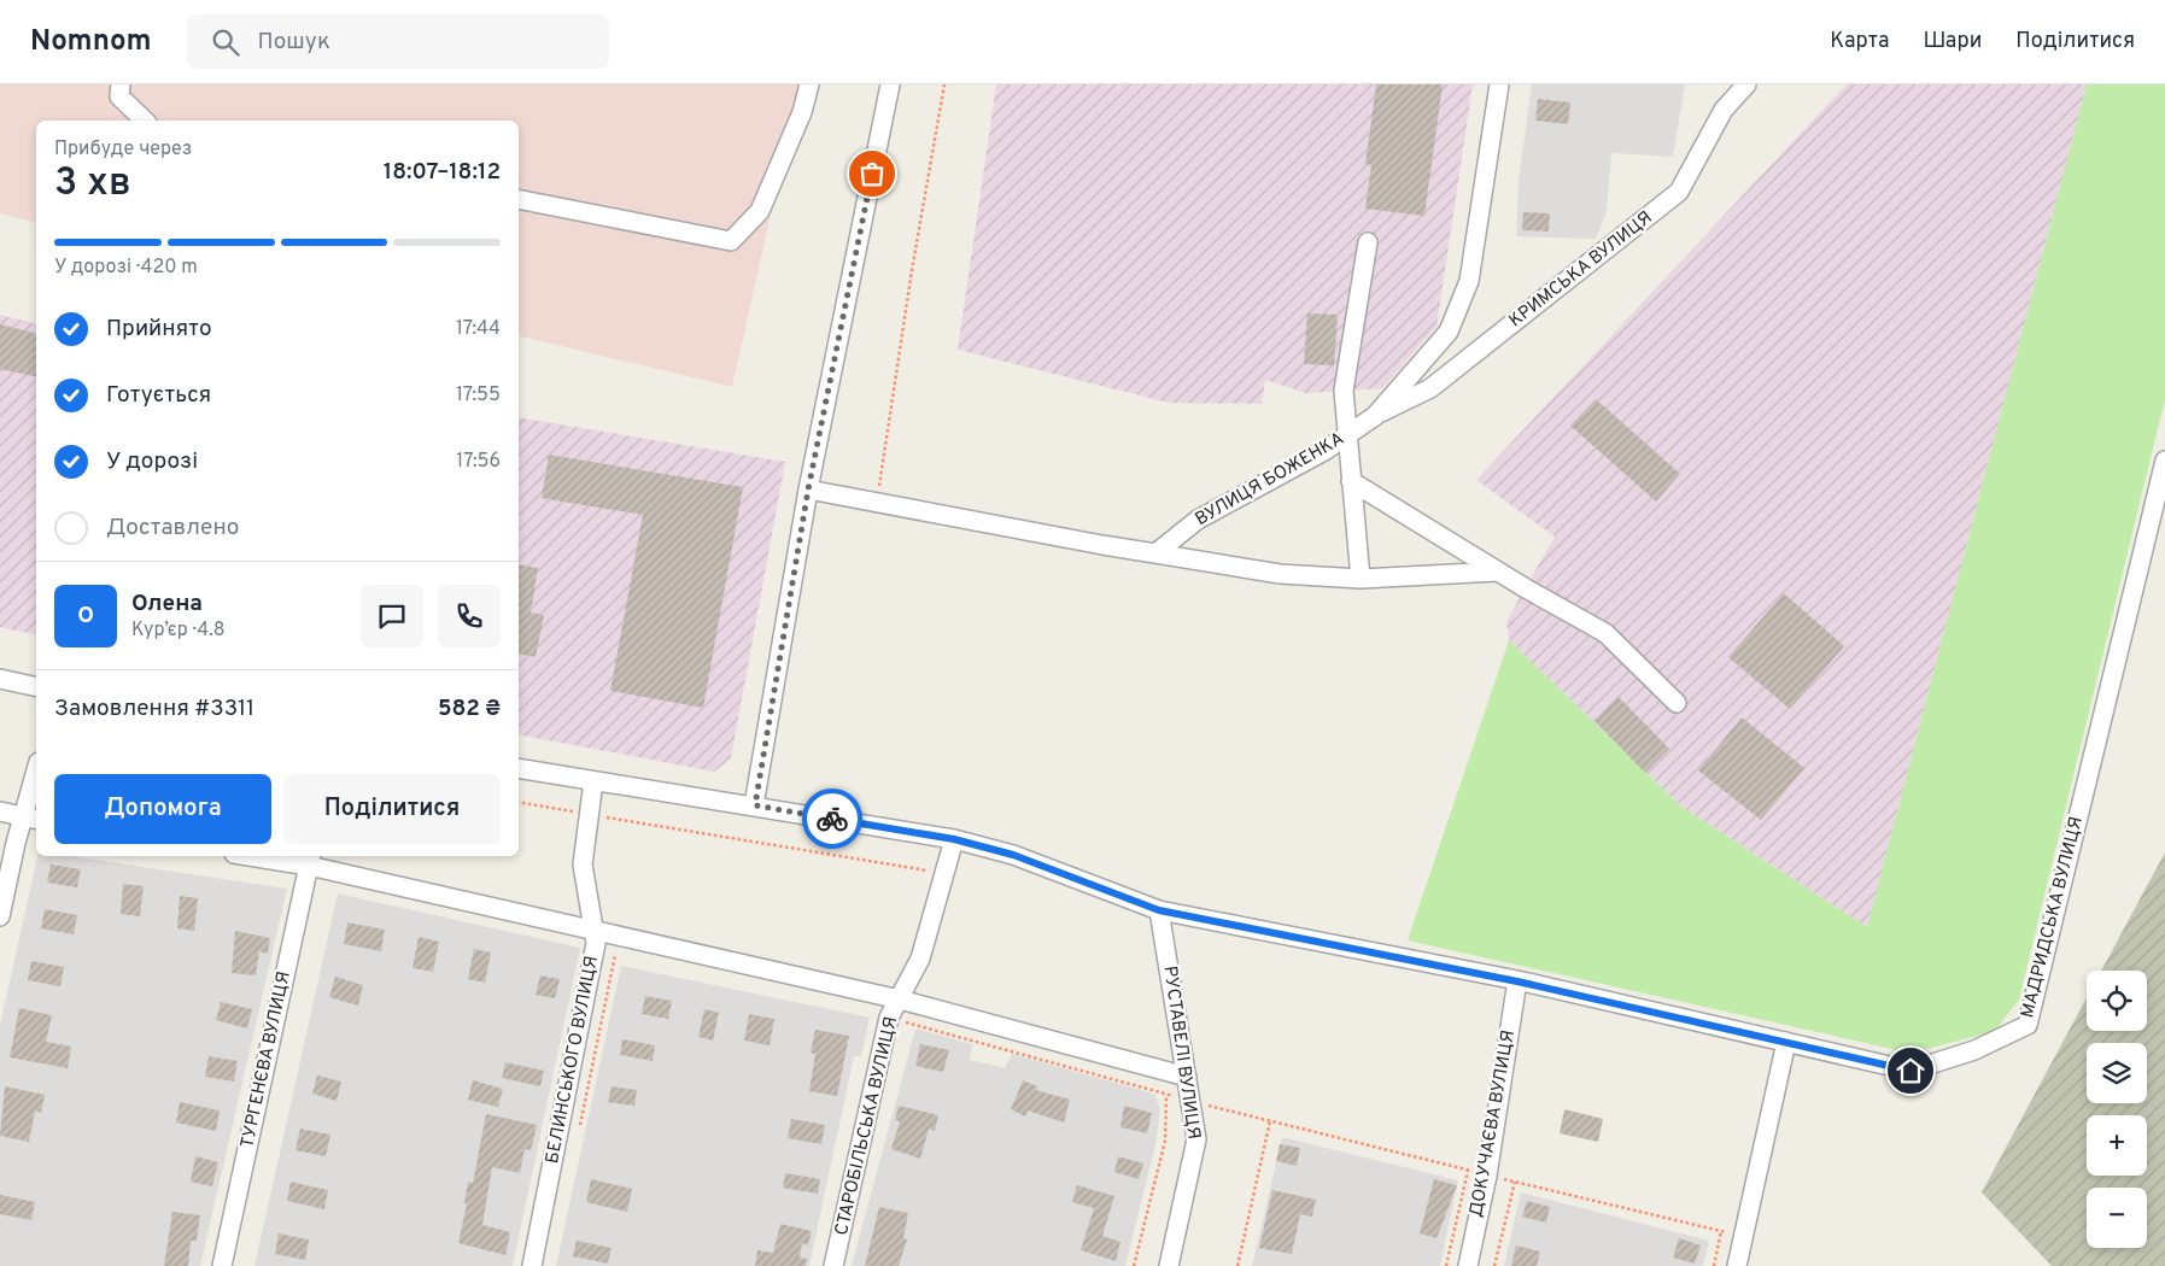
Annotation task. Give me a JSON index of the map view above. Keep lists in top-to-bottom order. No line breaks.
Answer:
{"streets":{"street":["КРИМСЬКА ВУЛИЦЯ","ВУЛИЦЯ БОЖЕНКА","МАДРИДСЬКА ВУЛИЦЯ","РУСТАВЕЛІ ВУЛИЦЯ","ТУРГЕНЄВА ВУЛИЦЯ","БЕЛИНСЬКОГО ВУЛИЦЯ","ДОКУЧАЄВА ВУЛИЦЯ","СТАРОБІЛЬСЬКА ВУЛИЦЯ"]},"crossings":[["КРИМСЬКА ВУЛИЦЯ","ВУЛИЦЯ БОЖЕНКА"],["МАДРИДСЬКА ВУЛИЦЯ","РУСТАВЕЛІ ВУЛИЦЯ"],["МАДРИДСЬКА ВУЛИЦЯ","БЕЛИНСЬКОГО ВУЛИЦЯ"],["МАДРИДСЬКА ВУЛИЦЯ","ДОКУЧАЄВА ВУЛИЦЯ"],["МАДРИДСЬКА ВУЛИЦЯ","СТАРОБІЛЬСЬКА ВУЛИЦЯ"]],"page":{"header":"Nomnom","search":"Пошук","nav":["Карта","Шари","Поділитися"],"heading":["3 хв","Прибуде через","18:07–18:12"],"panel":["Олена","Кур’єр · 4.8","Замовлення #3311","582 ₴"],"bar":"У дорозі · 420 m","list":[["Прийнято","17:44"],["Готується","17:55"],["У дорозі","17:56"],"Доставлено"],"round":"О","buttons":["Допомога","Поділитися"],"map_buttons":["+","−"]}}
